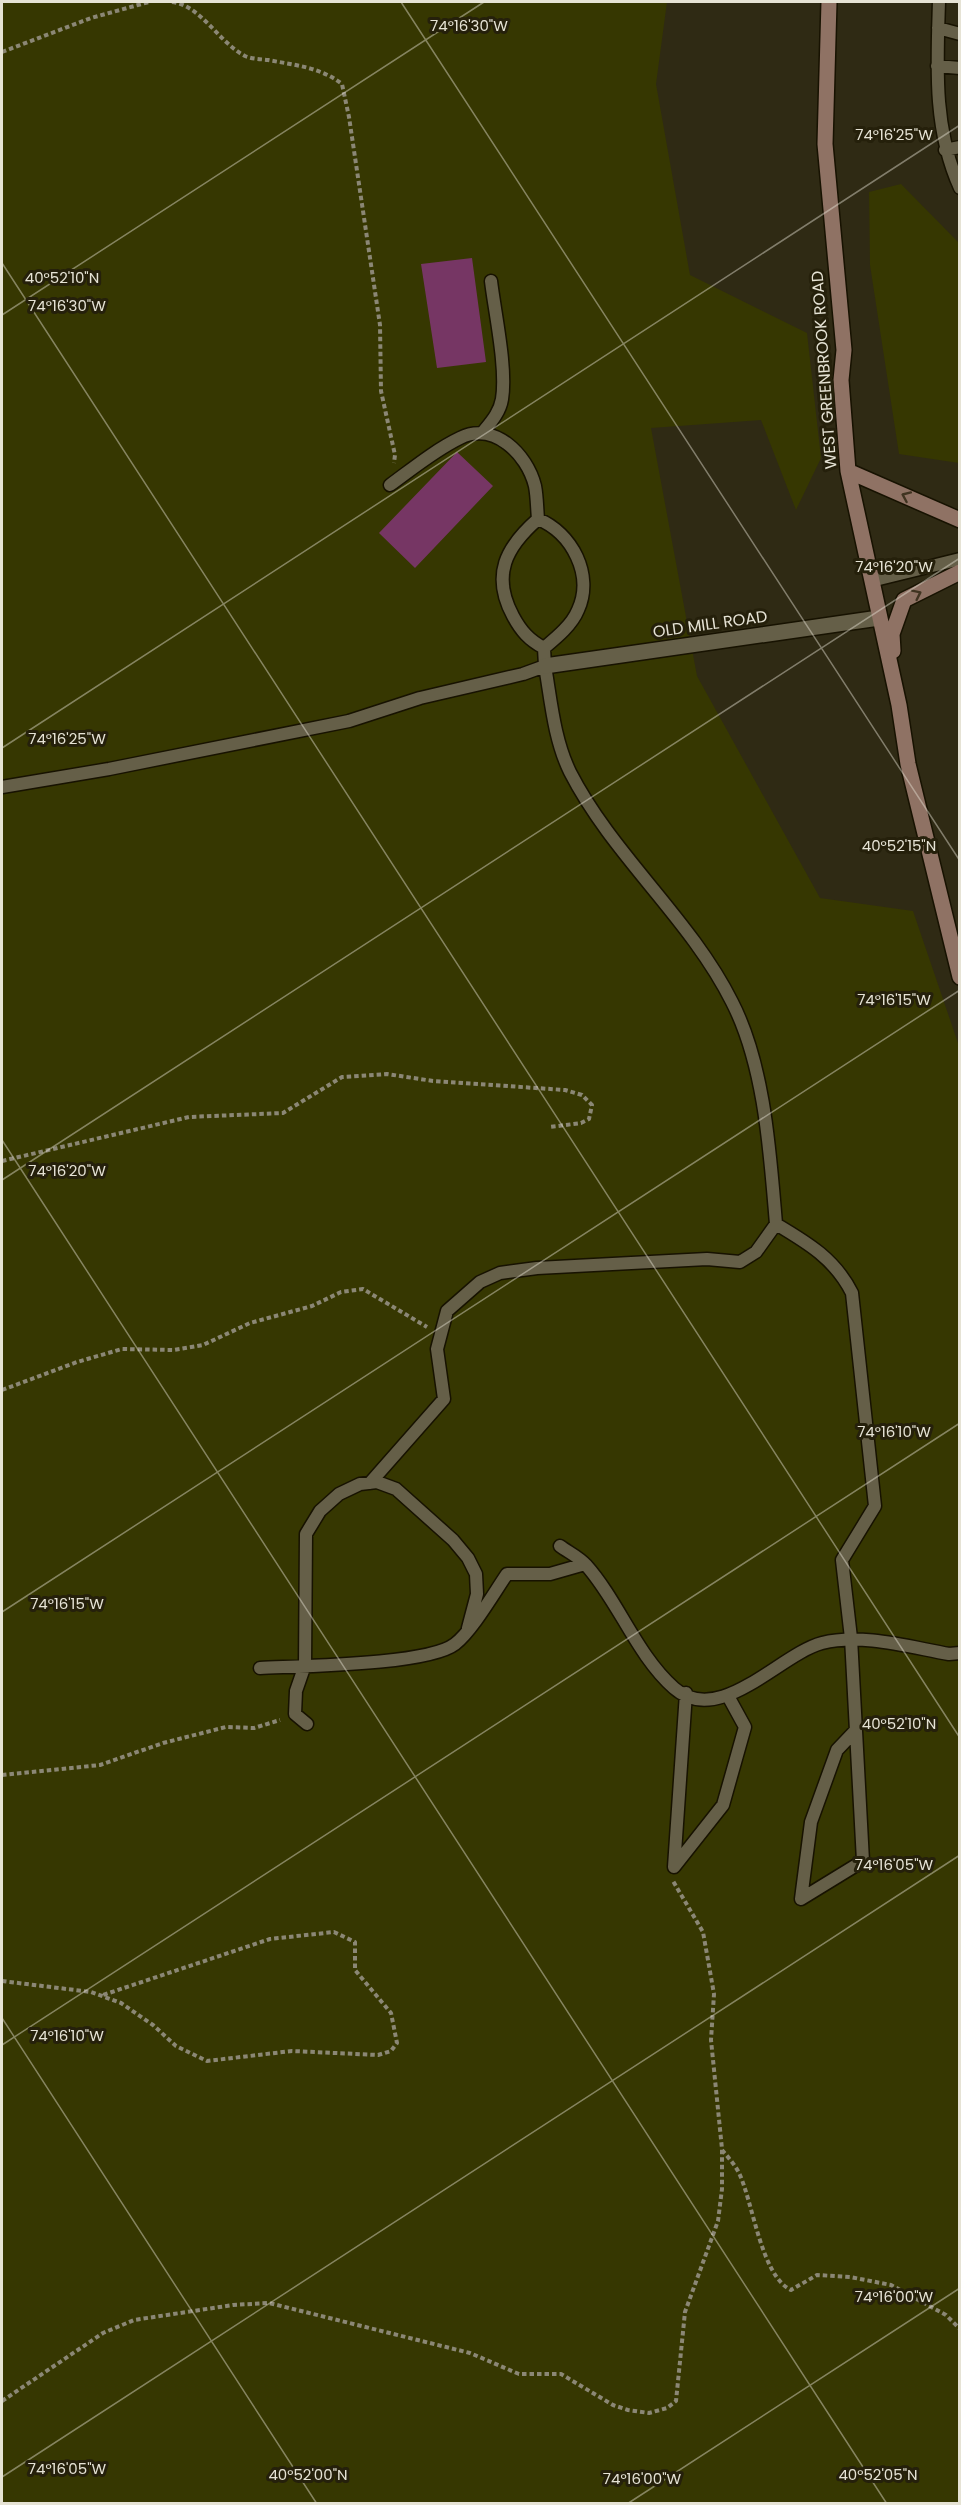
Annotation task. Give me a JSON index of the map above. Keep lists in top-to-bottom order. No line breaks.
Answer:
{"streets":{"street":["WEST GREENBROOK ROAD","OLD MILL ROAD"]},"crossings":[["WEST GREENBROOK ROAD","OLD MILL ROAD"]],"coordinates":["74°16'30\"W","74°16'25\"W","40°52'10\"N","74°16'20\"W","40°52'15\"N","74°16'15\"W","74°16'10\"W","74°16'05\"W","74°16'00\"W","40°52'00\"N","40°52'05\"N"]}
